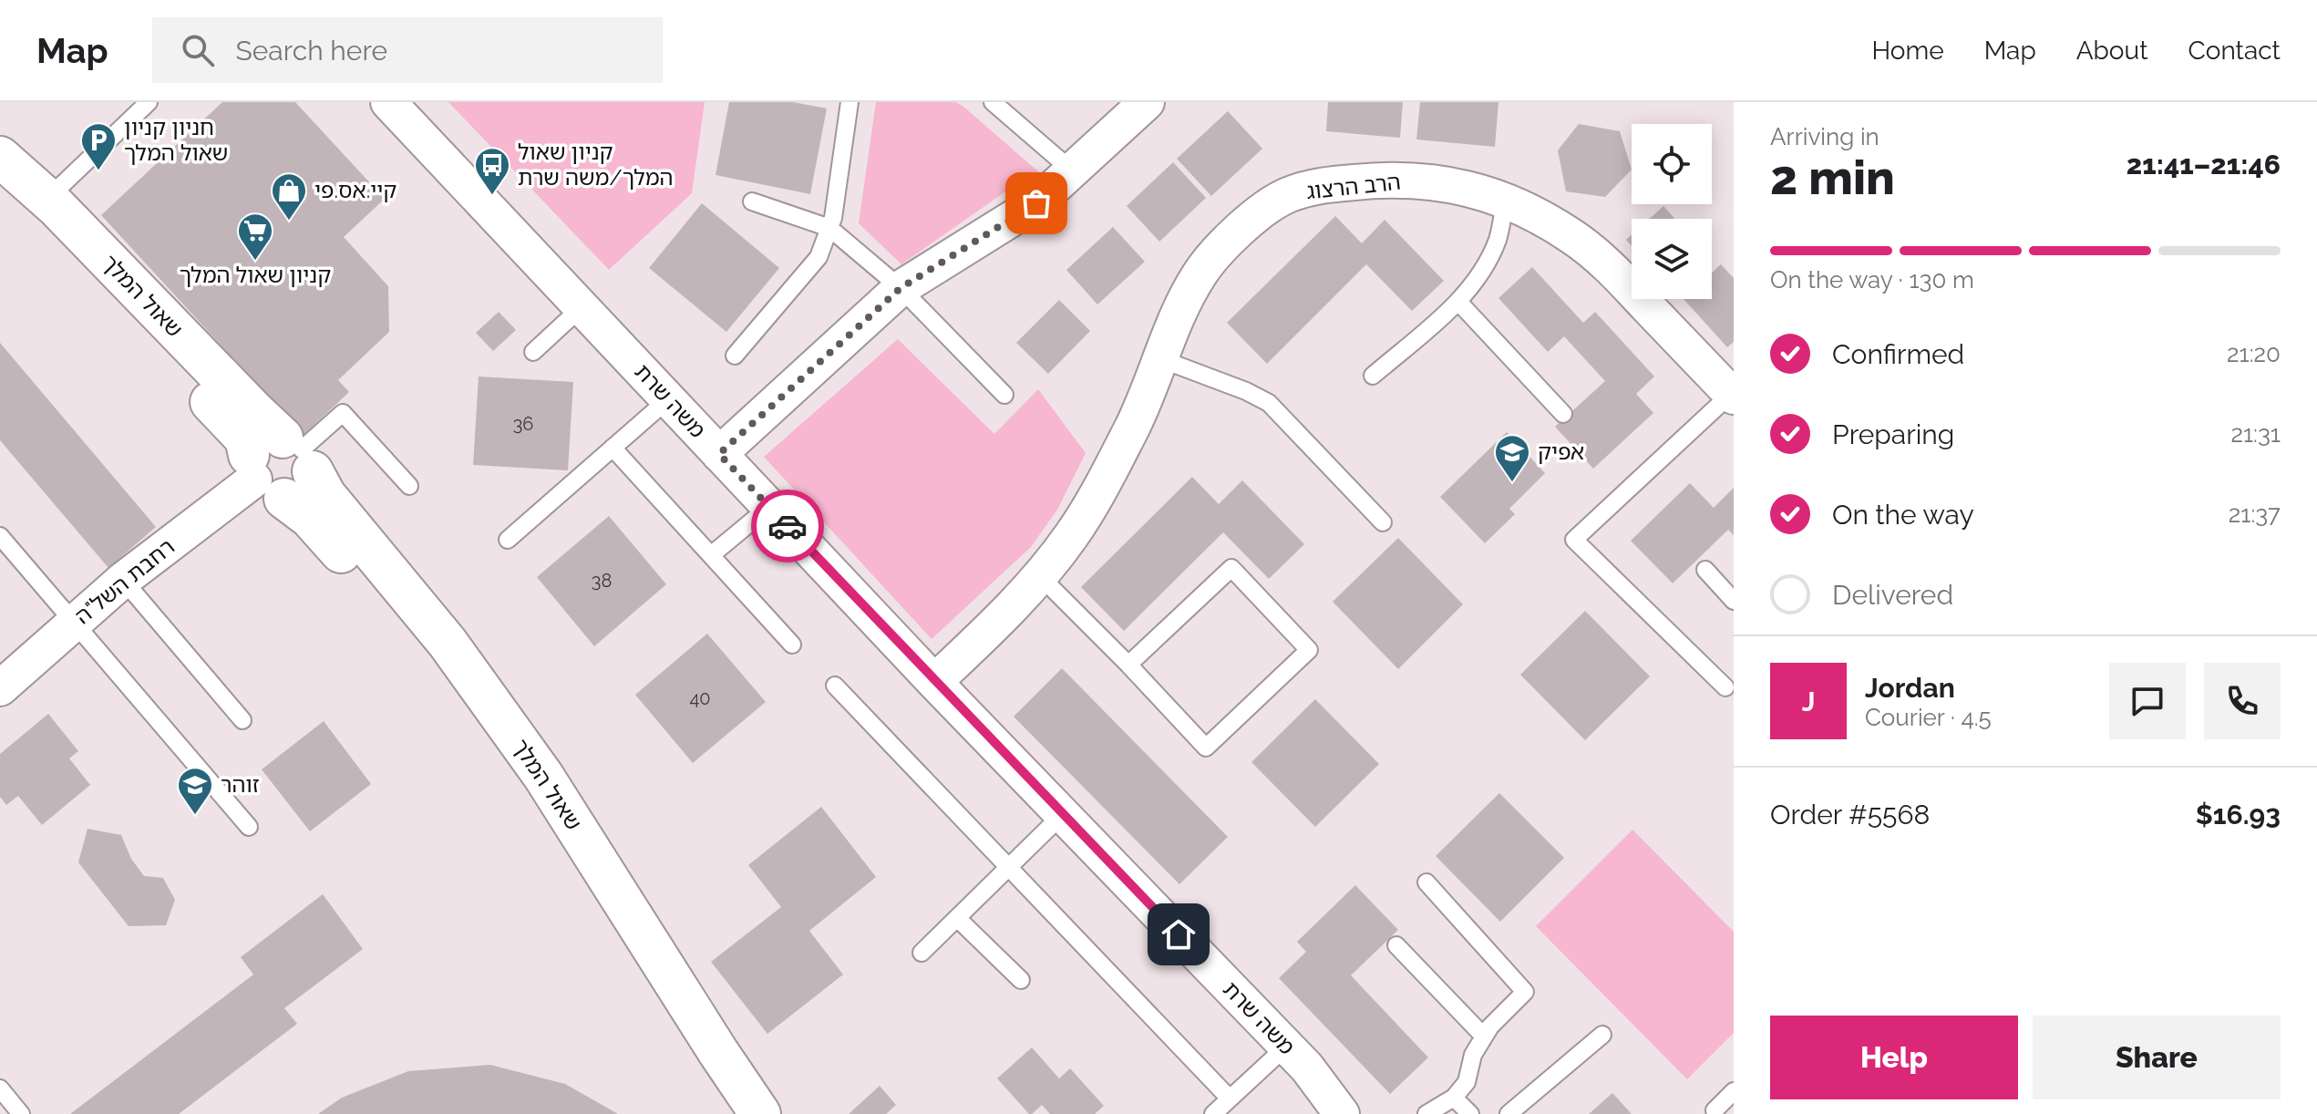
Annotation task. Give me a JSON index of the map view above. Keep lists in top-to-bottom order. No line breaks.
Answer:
{"streets":{"street":["הרב הרצוג","שאול המלך","משה שרת","רחבת השל\"ה"]},"crossings":[["הרב הרצוג","משה שרת"],["שאול המלך","רחבת השל\"ה"]],"places":{"parking":["חניון קניון שאול המלך"],"bus stop":["קניון שאול המלך/משה שרת"],"shop":["קיי.אס.פי"],"supermarket":["קניון שאול המלך"],"school or university":["אפיק","זוהר"]},"house_numbers":["36","38","40"],"page":{"header":"Map","search":"Search here","nav":["Home","Map","About","Contact"],"heading":["2 min","Arriving in","21:41–21:46"],"panel":["Jordan","Courier · 4.5","Order #5568","$16.93"],"bar":"On the way · 130 m","list":[["Confirmed","21:20"],["Preparing","21:31"],["On the way","21:37"],"Delivered"],"round":"J","buttons":["Help","Share"]}}
